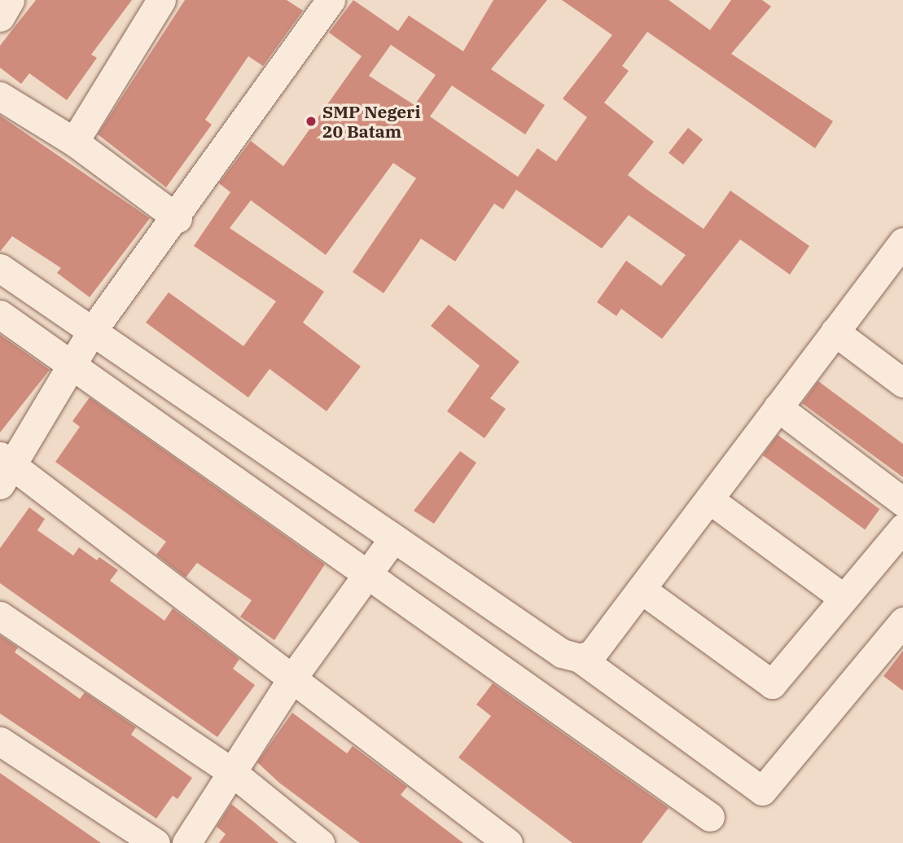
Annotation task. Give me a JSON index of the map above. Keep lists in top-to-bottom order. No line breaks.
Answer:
{"places":["SMP Negeri 20 Batam"]}
